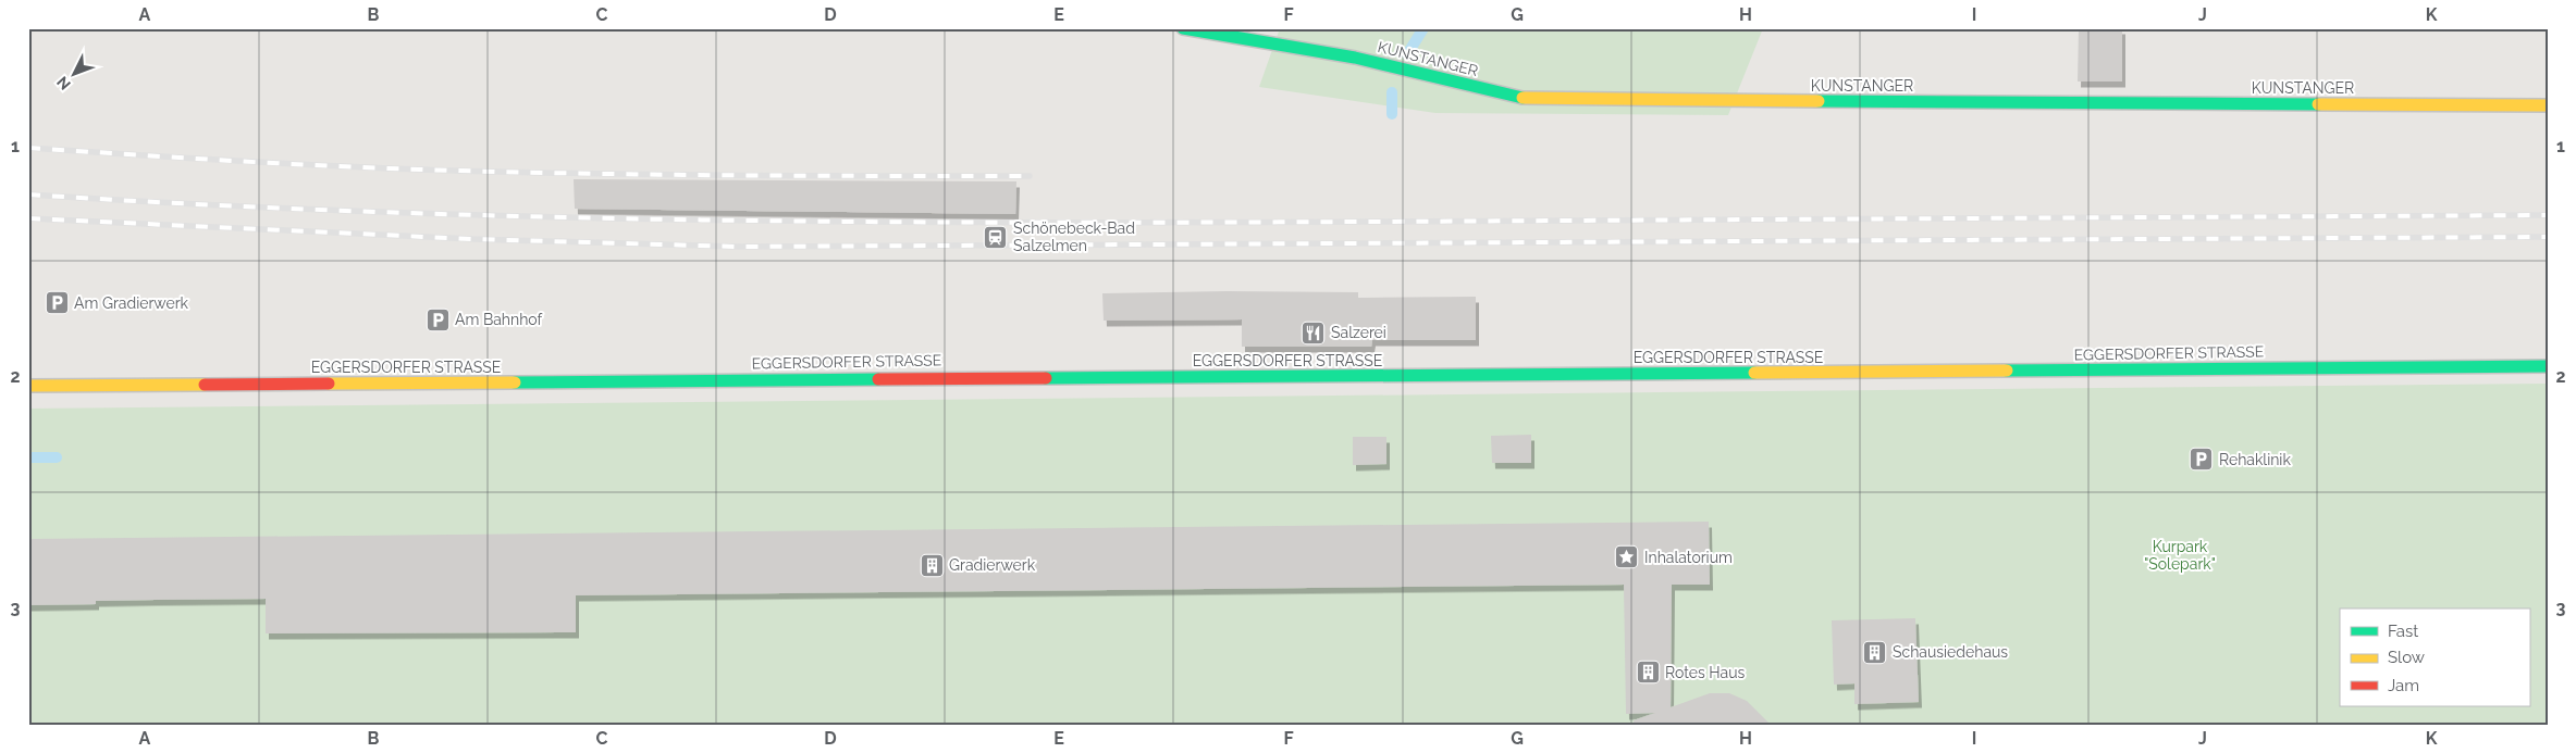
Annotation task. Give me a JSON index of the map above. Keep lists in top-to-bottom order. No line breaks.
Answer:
{"streets":{"street":["KUNSTANGER","EGGERSDORFER STRASSE"]},"parks":["Kurpark \"Solepark\""],"places":{"station":["Schönebeck-Bad Salzelmen"],"parking":["Am Gradierwerk","Am Bahnhof","Rehaklinik"],"restaurant":["Salzerei"],"place":["Inhalatorium"],"building":["Gradierwerk","Schausiedehaus","Rotes Haus"]},"legend":["Fast","Slow","Jam"],"north":"bottom left","grid":{"columns":["A","B","C","D","E","F","G","H","I","J","K"],"rows":["1","2","3"]}}
